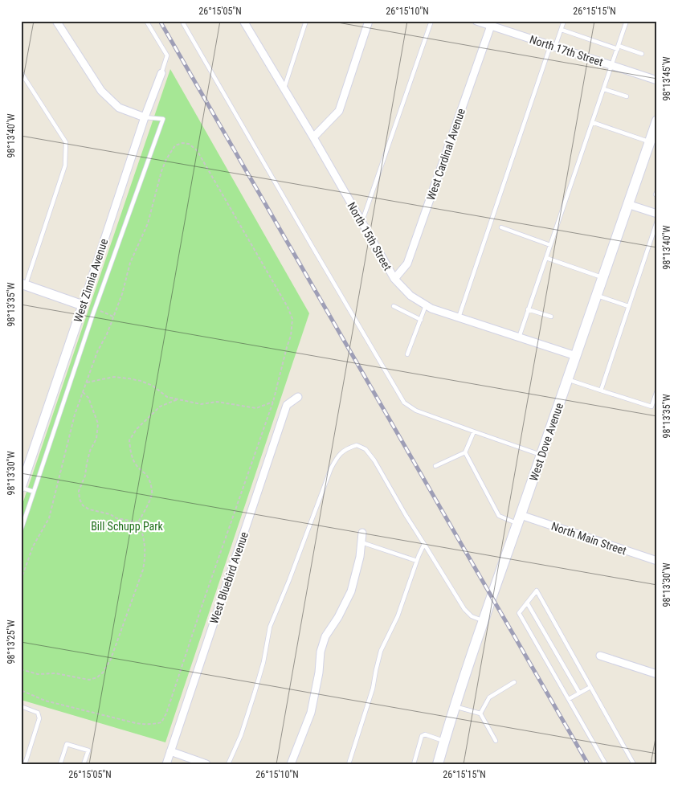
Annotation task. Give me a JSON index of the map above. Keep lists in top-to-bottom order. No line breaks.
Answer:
{"streets":{"main road":["West Dove Avenue"],"street":["North 17th Street","West Cardinal Avenue","North 15th Street","West Zinnia Avenue","North Main Street","West Bluebird Avenue"]},"crossings":[["North 17th Street","West Cardinal Avenue"],["West Cardinal Avenue","North 15th Street"],["North 15th Street","West Dove Avenue"],["West Dove Avenue","North Main Street"]],"parks":["Bill Schupp Park"],"coordinates":["26°15'05\"N","26°15'10\"N","26°15'15\"N","98°13'45\"W","98°13'40\"W","98°13'35\"W","98°13'30\"W","98°13'25\"W"]}
